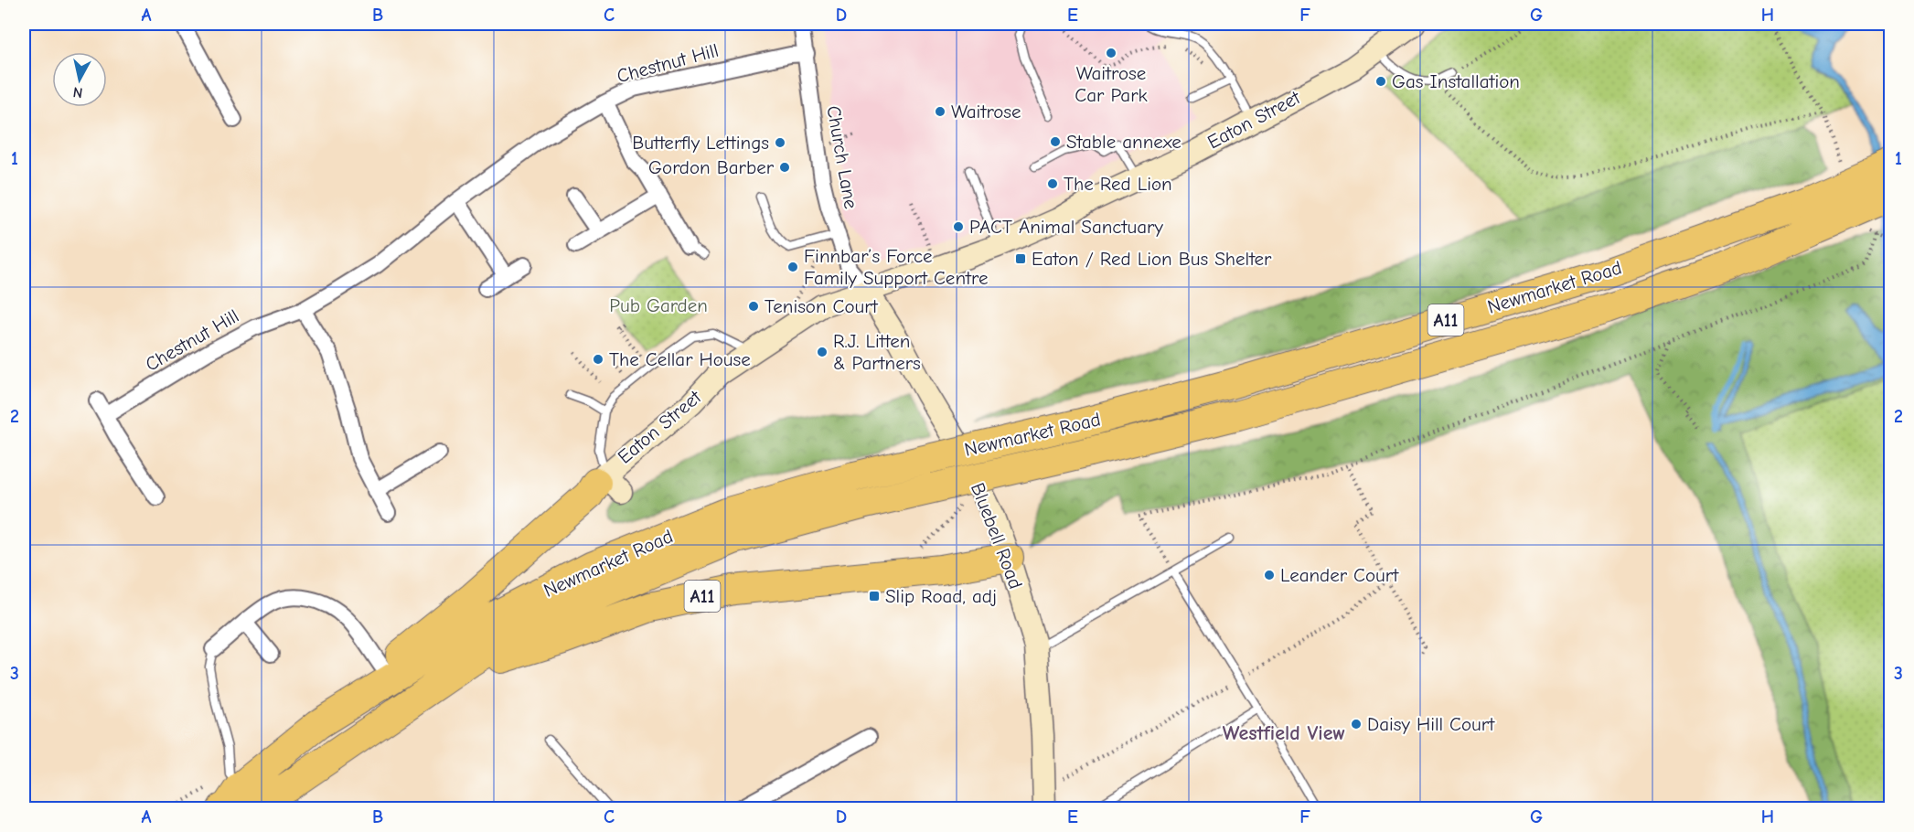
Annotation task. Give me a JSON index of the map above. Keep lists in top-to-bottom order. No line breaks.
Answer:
{"streets":{"highway":["Newmarket Road","A11"],"street":["Chestnut Hill","Eaton Street","Church Lane","Bluebell Road"]},"crossings":[["Chestnut Hill","Church Lane"],["Eaton Street","Church Lane"],["Eaton Street","Bluebell Road"],["Church Lane","Bluebell Road"],["Newmarket Road","A11"],["A11","Bluebell Road"]],"districts":["Westfield View"],"parks":["Pub Garden"],"places":{"other":["Waitrose Car Park","Gas Installation","Waitrose","Stable annexe","Butterfly Lettings","Gordon Barber","The Red Lion","PACT Animal Sanctuary","Finnbar’s Force Family Support Centre","Tenison Court","R.J. Litten & Partners","The Cellar House","Leander Court","Daisy Hill Court"],"transit":["Eaton / Red Lion Bus Shelter","Slip Road, adj"]},"north":"bottom","grid":{"columns":["A","B","C","D","E","F","G","H"],"rows":["1","2","3"]}}
